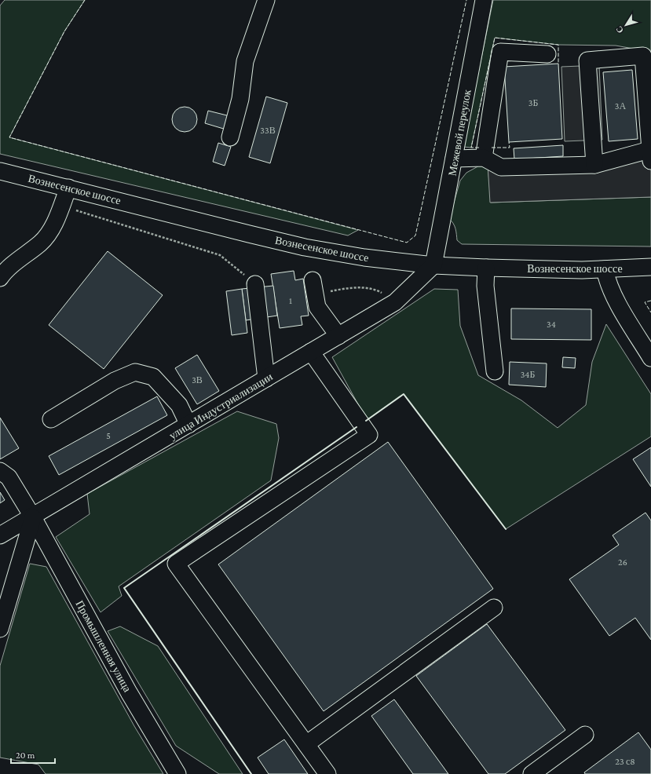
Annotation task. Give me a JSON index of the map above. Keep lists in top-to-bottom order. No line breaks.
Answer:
{"streets":{"street":["Межевой переулок","Вознесенское шоссе","улица Индустриализации","Промышленная улица"]},"crossings":[["Межевой переулок","Вознесенское шоссе"],["Межевой переулок","улица Индустриализации"],["Вознесенское шоссе","улица Индустриализации"],["улица Индустриализации","Промышленная улица"]],"house_numbers":["3Б","3А","33В","1","34","34Б","3В","5","26","23 с8"],"scale_bar":"20 m","north":"bottom left"}
